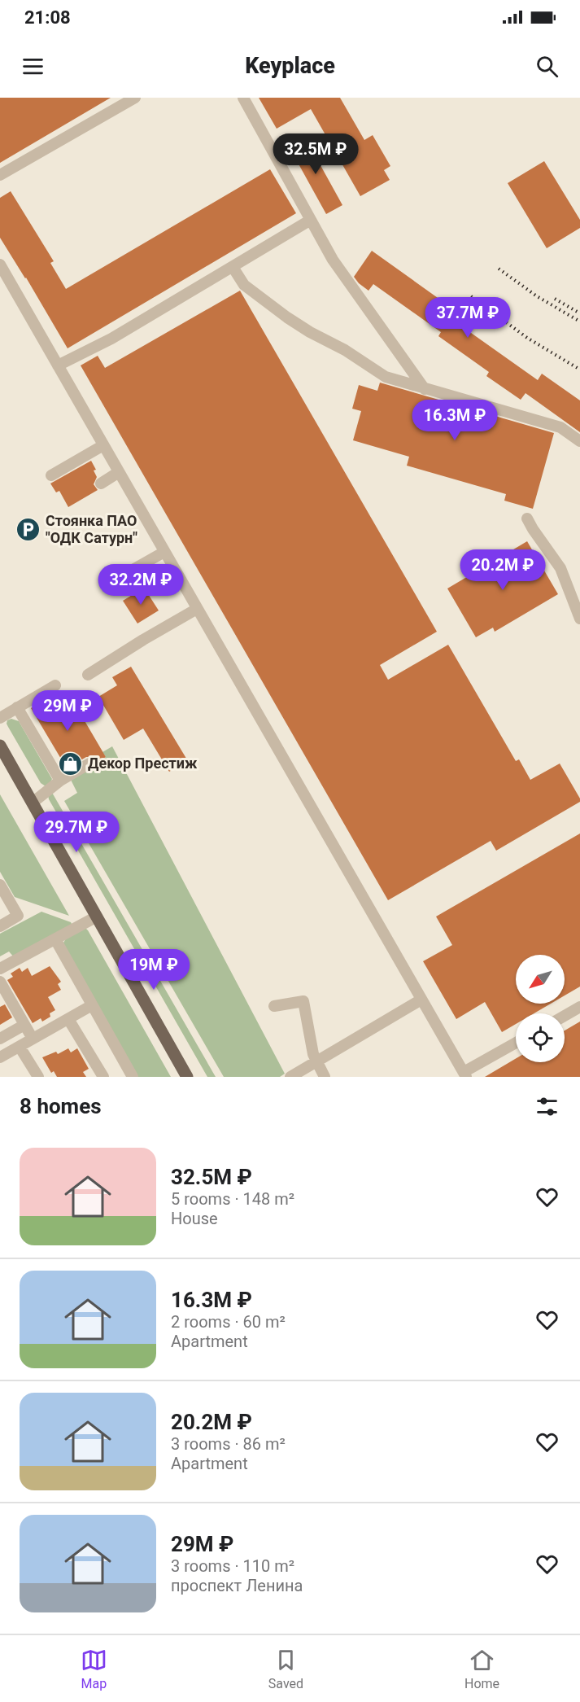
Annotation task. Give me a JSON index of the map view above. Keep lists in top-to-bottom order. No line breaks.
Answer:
{"places":{"parking":["Стоянка ПАО \"ОДК Сатурн\""],"shop":["Декор Престиж"]},"north":"bottom left","page":{"status":"21:08","header":"Keyplace","price":["32.5M ₽","37.7M ₽","16.3M ₽","20.2M ₽","32.2M ₽","29M ₽","29.7M ₽","19M ₽"],"heading":"8 homes","list":[{"name":"32.5M ₽","note":"5 rooms · 148 m² · House"},{"name":"16.3M ₽","note":"2 rooms · 60 m² · Apartment"},{"name":"20.2M ₽","note":"3 rooms · 86 m² · Apartment"},{"name":"29M ₽","note":"3 rooms · 110 m² · проспект Ленина"}],"tabs":["Map","Saved","Home"]}}
